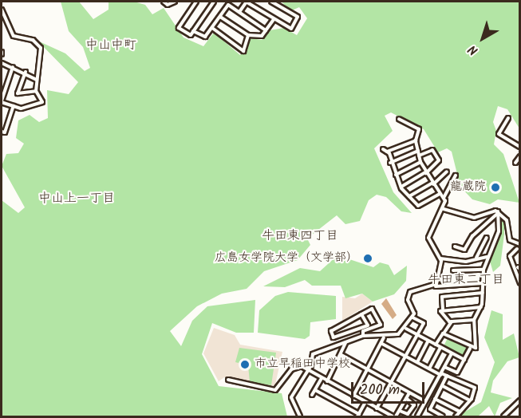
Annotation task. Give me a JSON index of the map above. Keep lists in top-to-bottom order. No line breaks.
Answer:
{"districts":["中山中町","中山上一丁目","牛田東四丁目","牛田東二丁目"],"places":["龍蔵院","広島女学院大学（文学部）","市立早稲田中学校"],"scale_bar":"200 m","north":"bottom left"}
